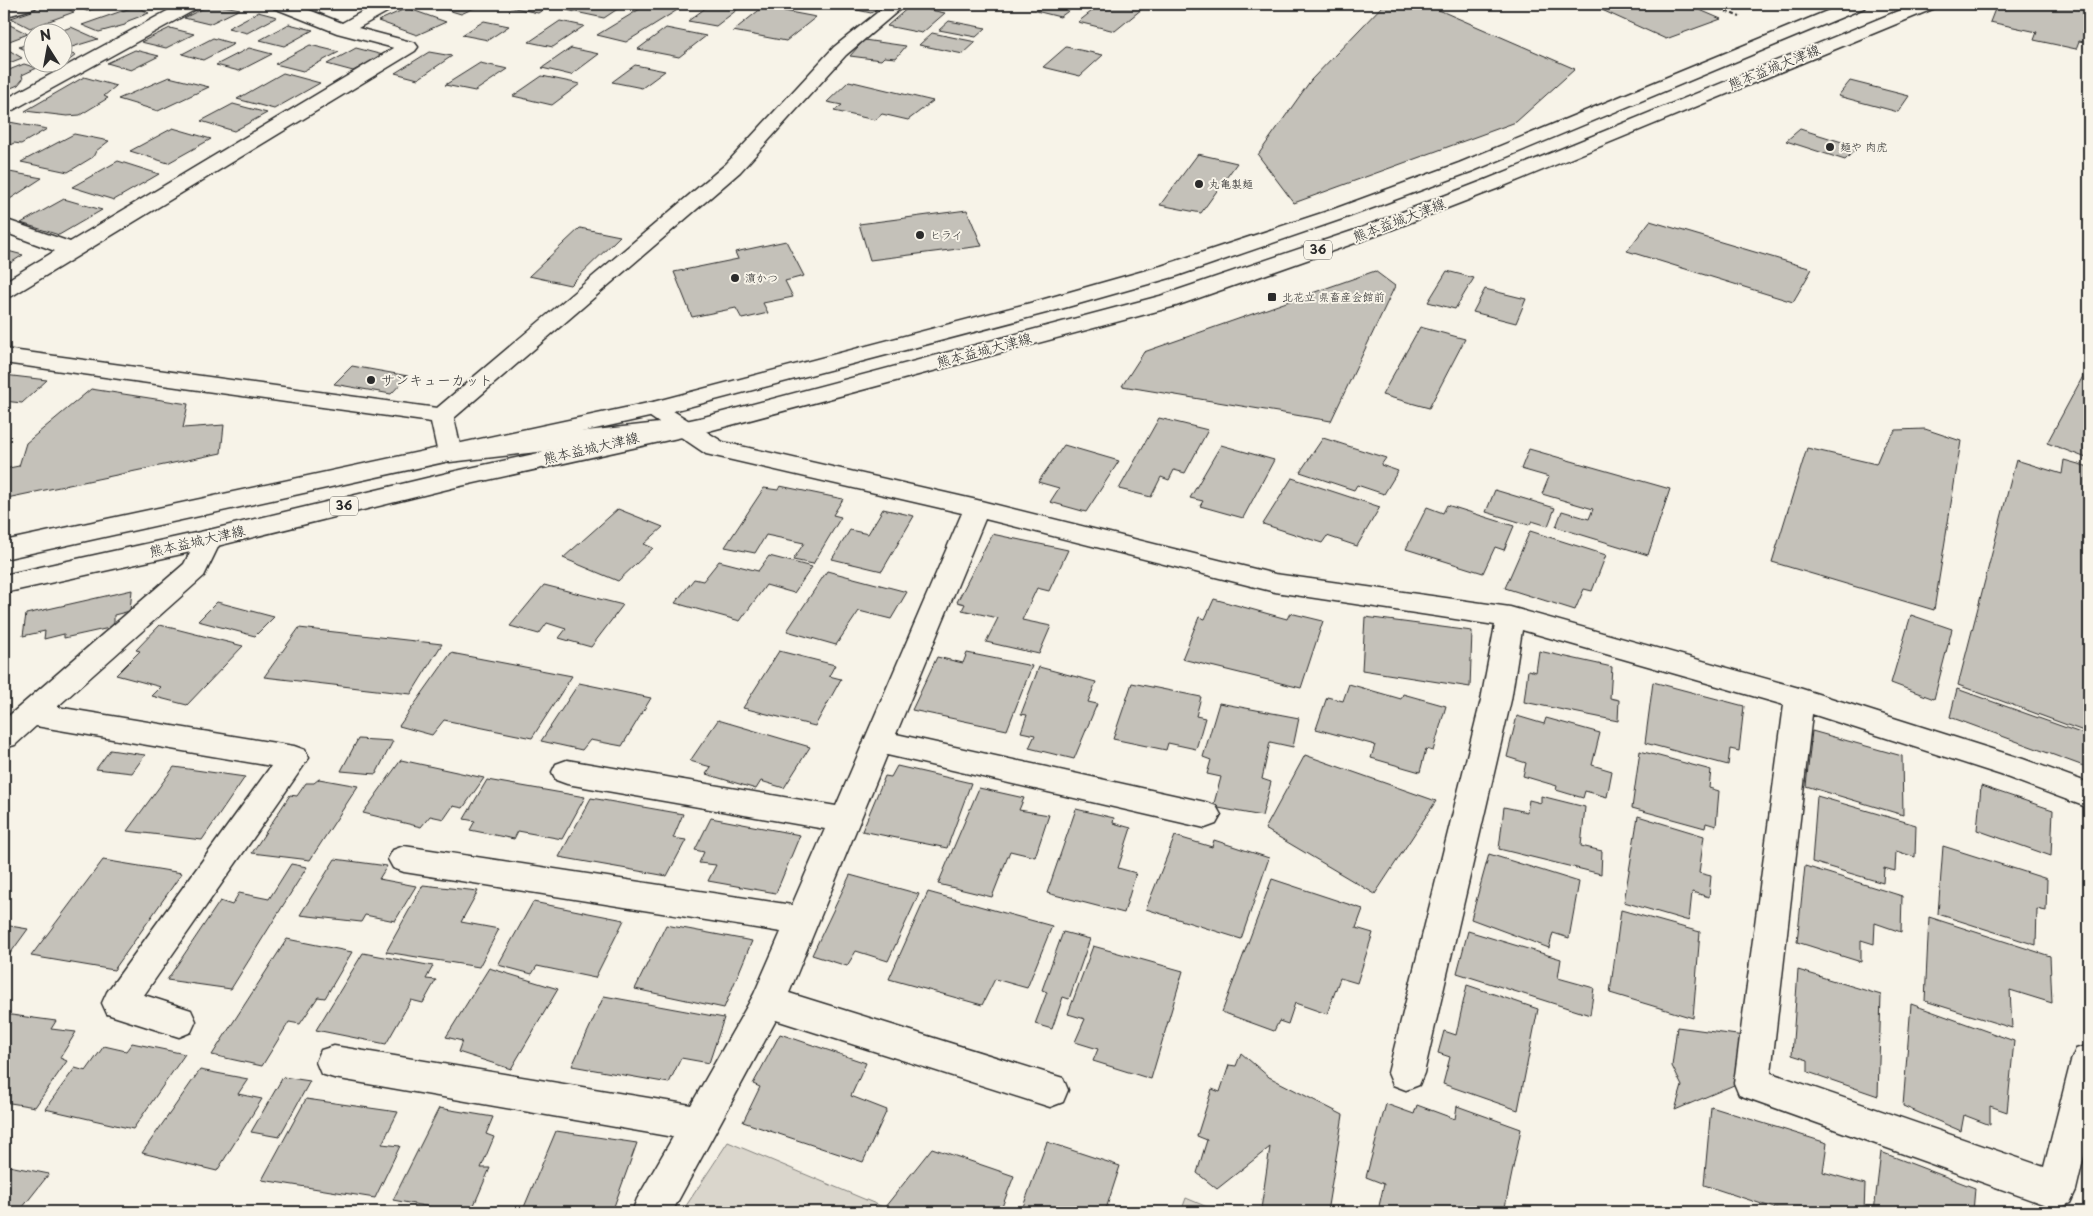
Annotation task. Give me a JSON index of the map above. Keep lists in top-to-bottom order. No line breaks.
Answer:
{"streets":{"street":["熊本益城大津線","36"]},"places":{"other":["麺や 肉虎","丸亀製麺","ヒライ","濵かつ","サンキューカット"],"transit":["北花立 県畜産会館前"]},"north":"top"}
